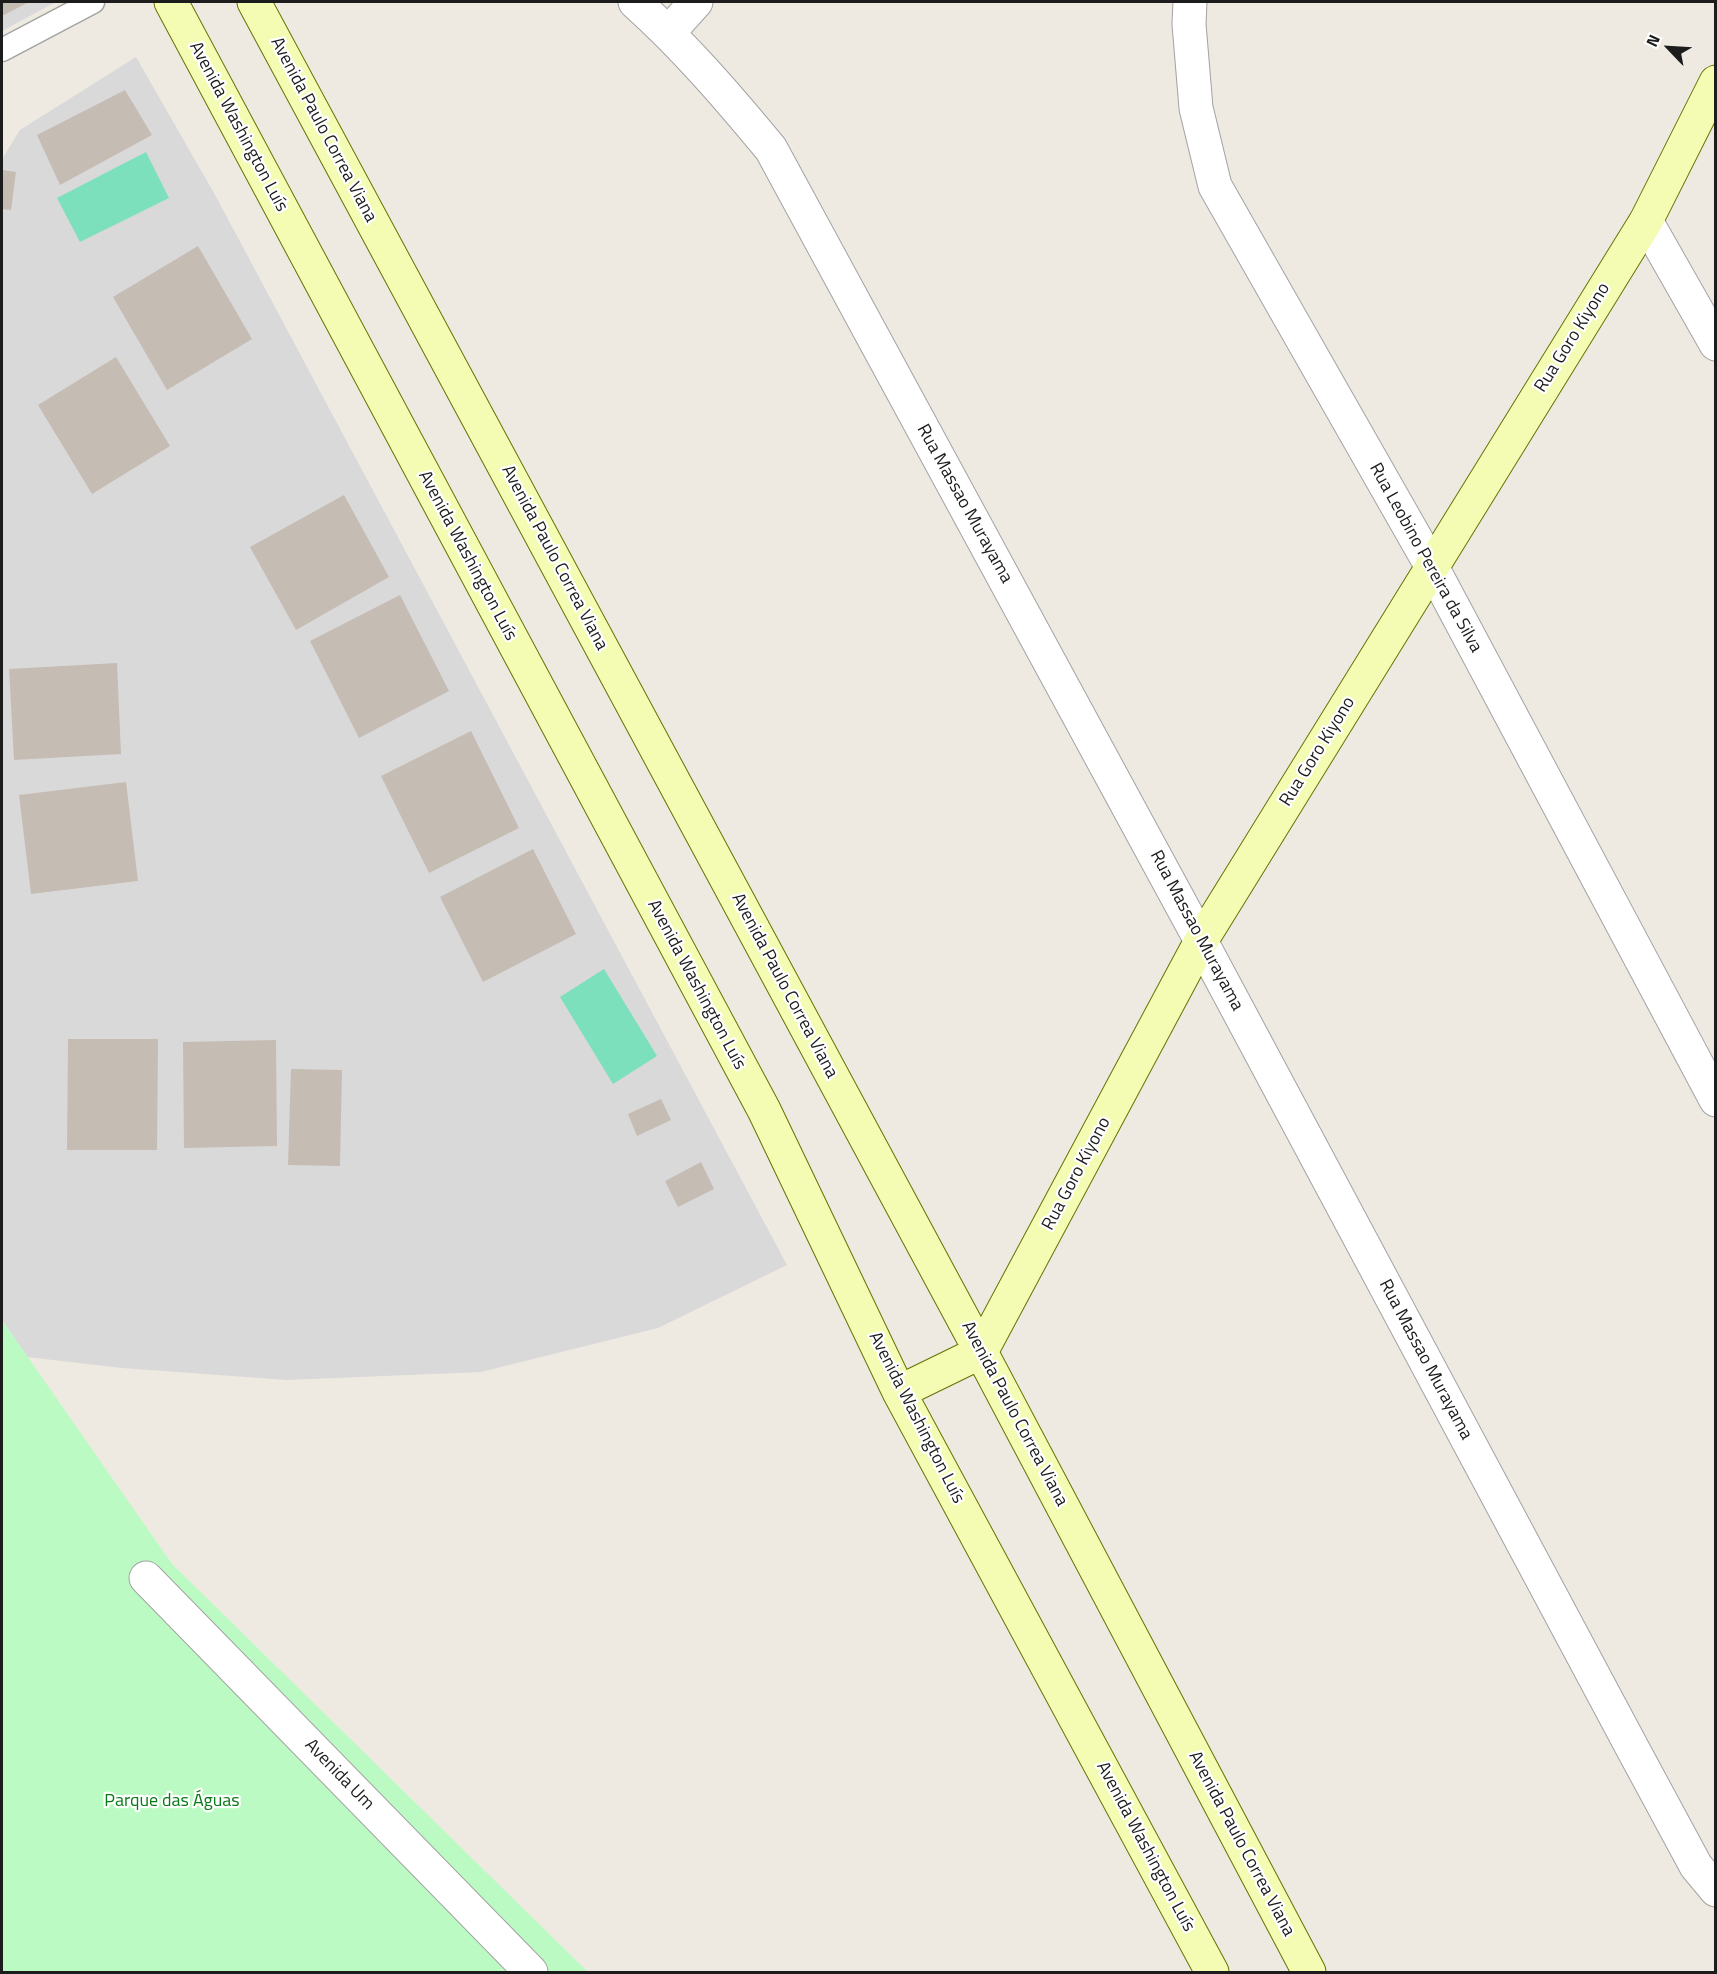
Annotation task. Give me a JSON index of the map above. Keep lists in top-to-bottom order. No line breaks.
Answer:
{"streets":{"street":["Avenida Washington Luís","Avenida Paulo Correa Viana","Rua Goro Kiyono","Rua Massao Murayama","Rua Leobino Pereira da Silva","Avenida Um"]},"crossings":[["Avenida Paulo Correa Viana","Rua Goro Kiyono"],["Rua Goro Kiyono","Rua Massao Murayama"],["Rua Goro Kiyono","Rua Leobino Pereira da Silva"]],"parks":["Parque das Águas"],"north":"top left"}
